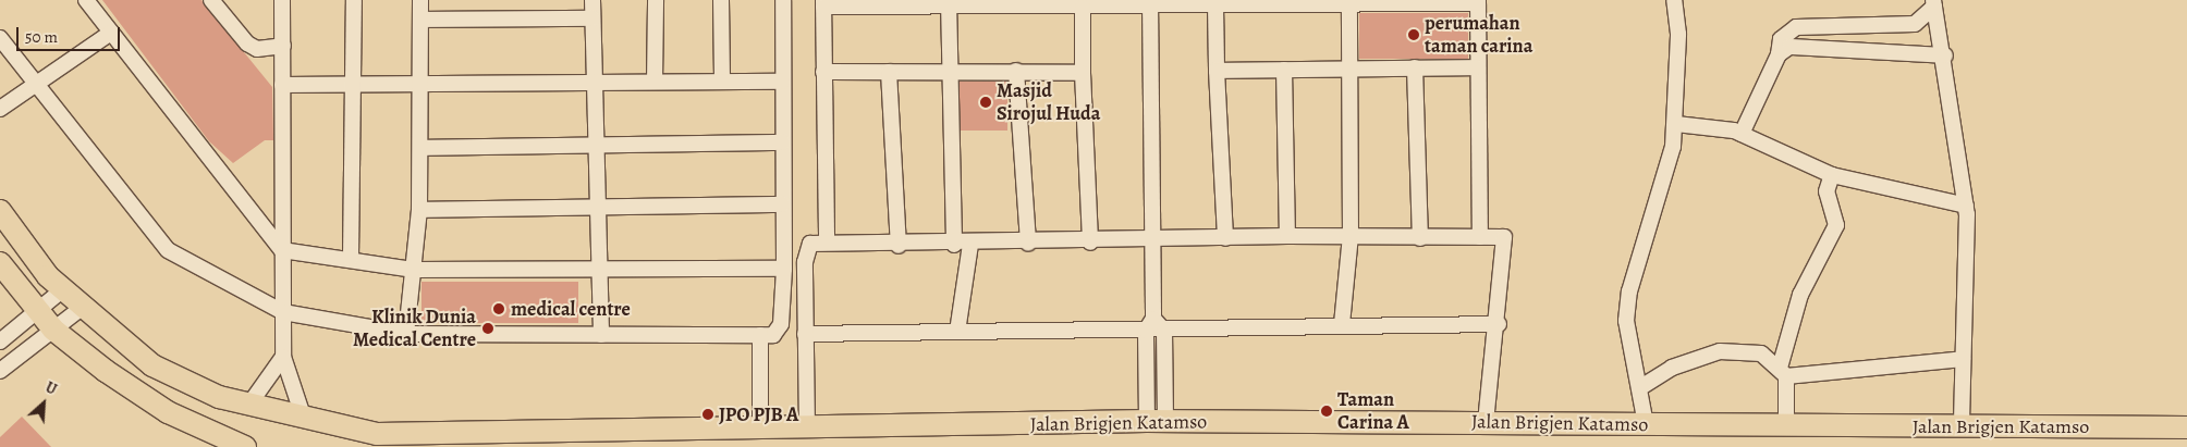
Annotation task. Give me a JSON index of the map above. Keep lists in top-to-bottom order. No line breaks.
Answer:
{"streets":{"highway":["Jalan Brigjen Katamso"]},"places":["perumahan taman carina","Masjid Sirojul Huda","medical centre","Klinik Dunia Medical Centre","Taman Carina A","JPO PJB A"],"scale_bar":"50 m","north":"top right"}
